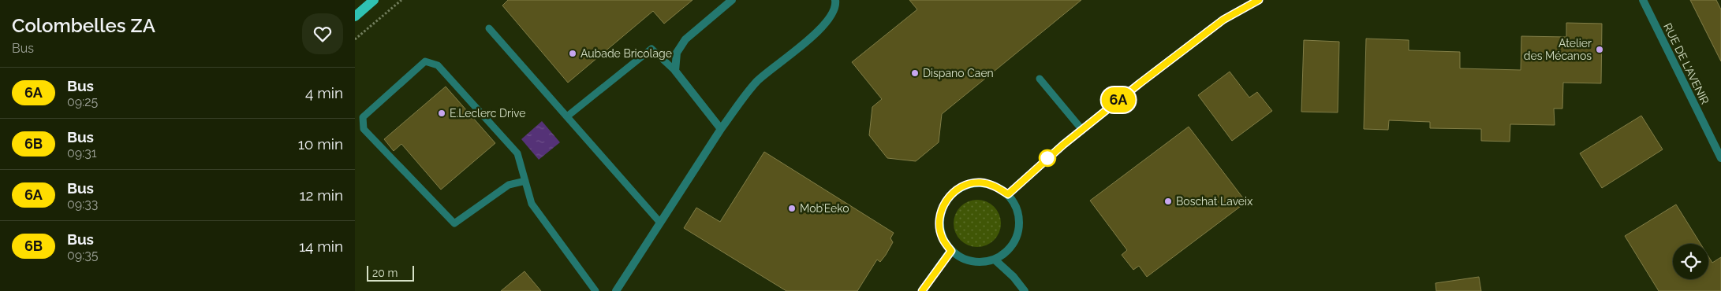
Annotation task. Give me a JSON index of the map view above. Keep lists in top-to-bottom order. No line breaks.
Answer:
{"streets":{"street":["RUE DE L'AVENIR"]},"places":["Atelier des Mécanos","Aubade Bricolage","Dispano Caen","E.Leclerc Drive","Boschat Laveix","Mob’Eeko"],"lines":["bus line 6A"],"scale_bar":"20 m","page":{"heading":["Colombelles ZA","Bus"],"on_map":"6A","list":[{"mark":"6A","name":"Bus","note":"09:25","value":"4 min"},{"mark":"6B","name":"Bus","note":"09:31","value":"10 min"},{"mark":"6A","name":"Bus","note":"09:33","value":"12 min"},{"mark":"6B","name":"Bus","note":"09:35","value":"14 min"}],"scale":"20 m"}}
